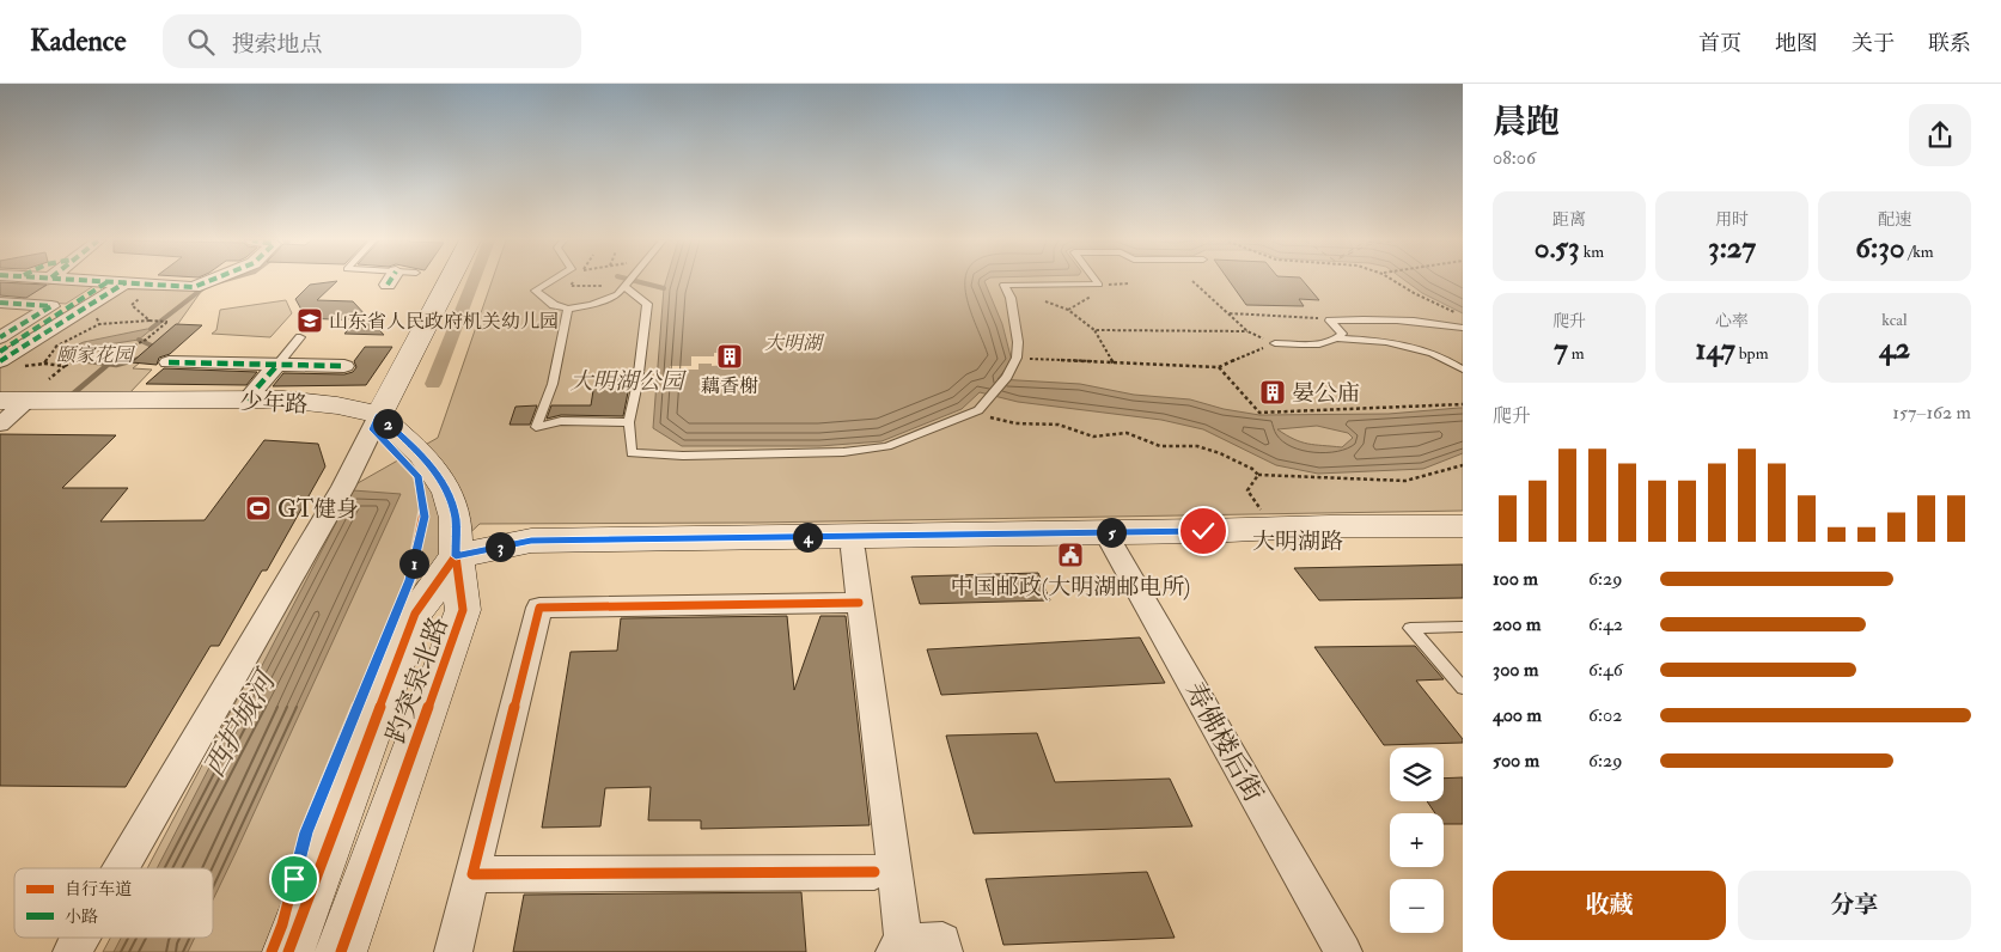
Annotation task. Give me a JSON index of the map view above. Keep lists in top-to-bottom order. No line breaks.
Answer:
{"streets":{"main road":["少年路","大明湖路","趵突泉北路"],"street":["寿佛楼后街"]},"crossings":[["少年路","大明湖路"],["少年路","趵突泉北路"],["大明湖路","趵突泉北路"],["大明湖路","寿佛楼后街"]],"water":["大明湖","西护城河"],"parks":["颐家花园","大明湖公园"],"places":{"school or university":["山东省人民政府机关幼儿园"],"building":["藕香榭","晏公庙"],"sports":["GT健身"],"public building":["中国邮政(大明湖邮电所)"]},"legend":["自行车道","小路"],"page":{"header":"Kadence","search":"搜索地点","nav":["首页","地图","关于","联系"],"heading":["晨跑","08:06"],"stats":[["距离","0.53 km"],["用时","3:27"],["配速","6:30 /km"],["爬升","7 m"],["心率","147 bpm"],["kcal","42"]],"chart":["爬升","157–162 m"],"pins":["2","5","4","3","1"],"list":[{"name":"100 m","note":"6:29"},{"name":"200 m","note":"6:42"},{"name":"300 m","note":"6:46"},{"name":"400 m","note":"6:02"},{"name":"500 m","note":"6:29"}],"map_buttons":["+","−"],"buttons":["收藏","分享"]}}
